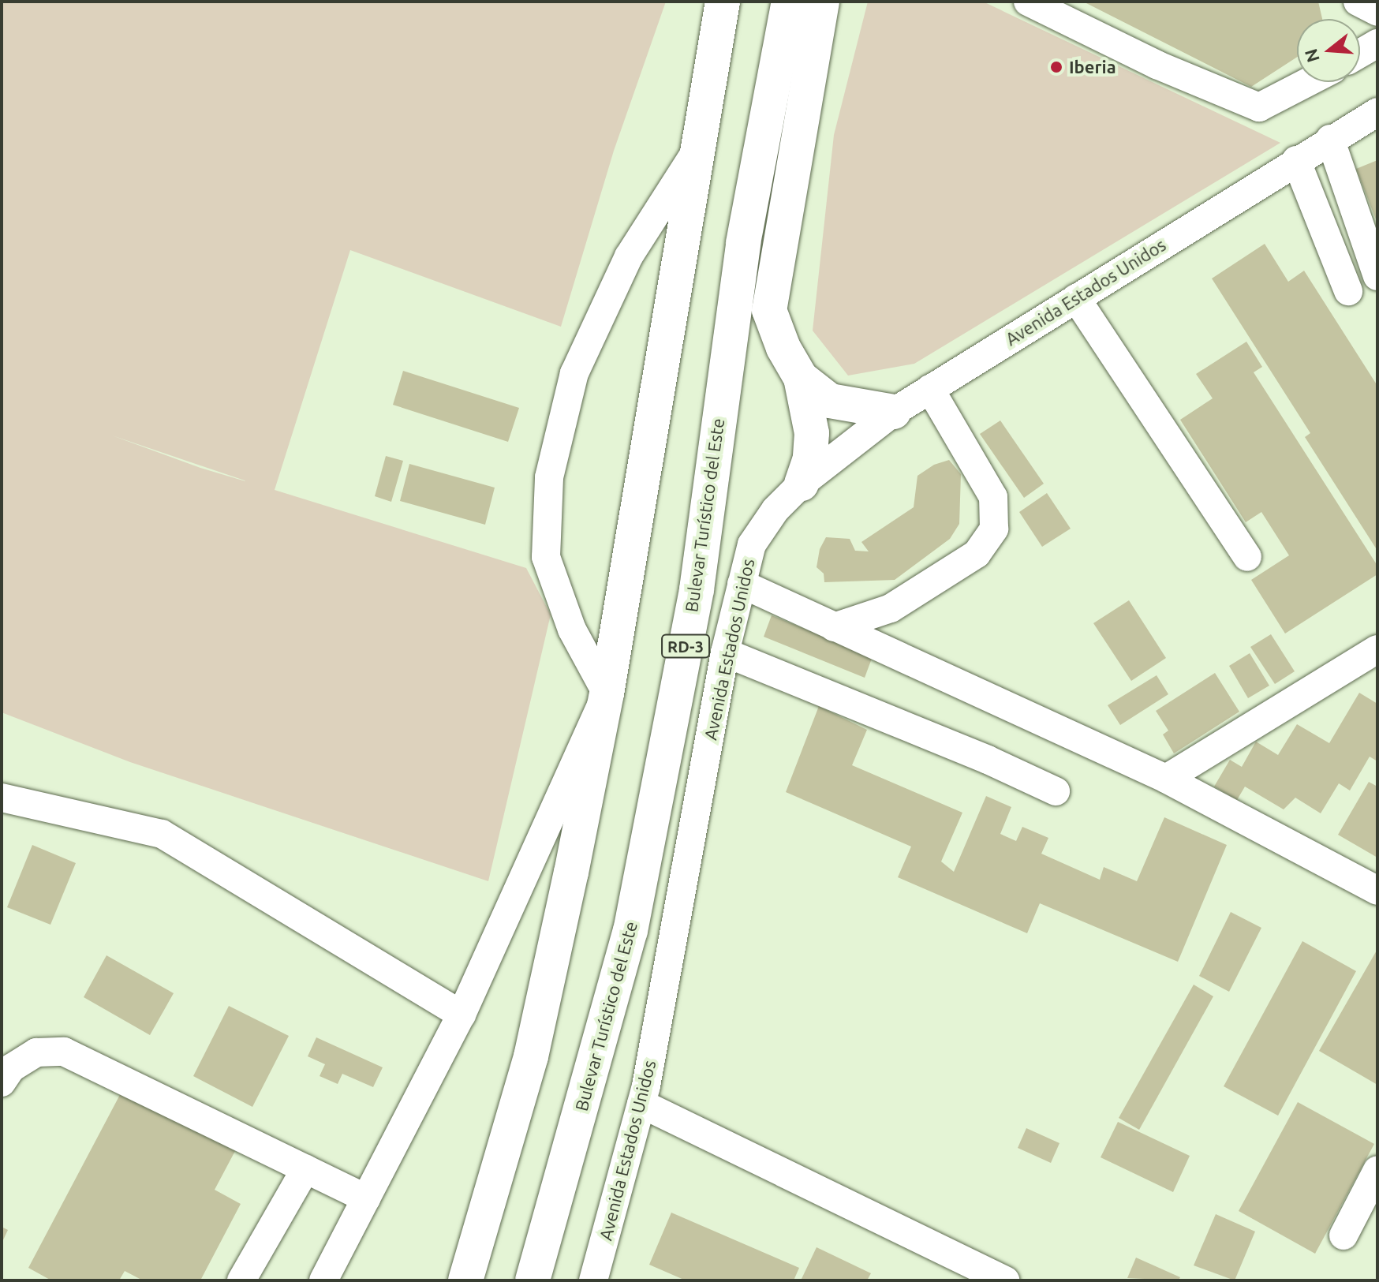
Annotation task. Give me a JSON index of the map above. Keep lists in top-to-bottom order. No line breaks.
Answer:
{"streets":{"highway":["Bulevar Turístico del Este","RD-3"],"street":["Avenida Estados Unidos"]},"places":["Iberia"],"north":"left"}
